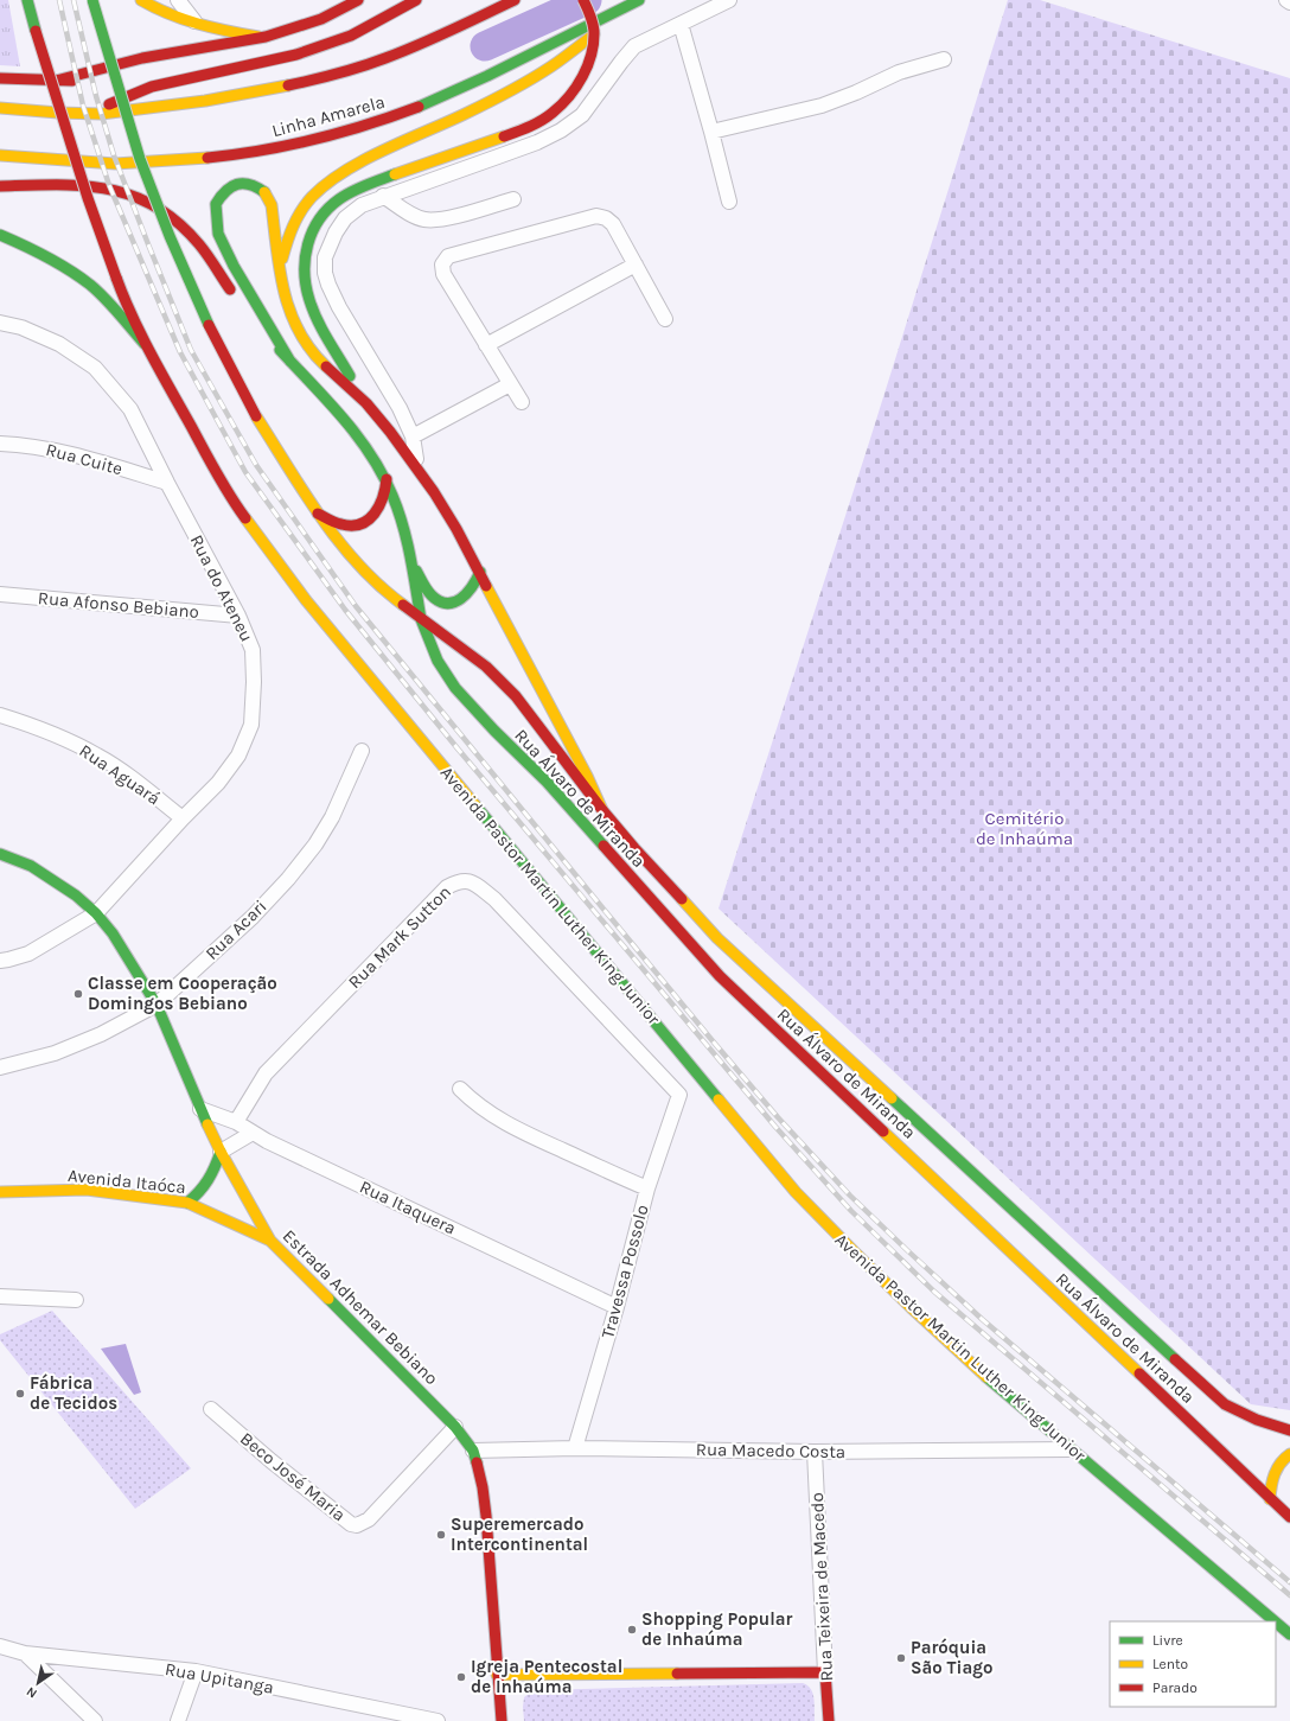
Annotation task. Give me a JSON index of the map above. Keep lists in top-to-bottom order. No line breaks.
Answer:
{"streets":{"main road":["Linha Amarela","Rua Álvaro de Miranda","Avenida Pastor Martin Luther King Junior","Avenida Itaóca","Estrada Adhemar Bebiano","Rua Teixeira de Macedo"],"street":["Rua Cuite","Rua do Ateneu","Rua Afonso Bebiano","Rua Aguará","Rua Acari","Rua Mark Sutton","Rua Itaquera","Travessa Possolo","Rua Macedo Costa","Beco José Maria","Rua Upitanga"]},"crossings":[["Rua Cuite","Rua do Ateneu"],["Rua do Ateneu","Rua Afonso Bebiano"],["Rua do Ateneu","Rua Aguará"],["Rua do Ateneu","Estrada Adhemar Bebiano"],["Avenida Pastor Martin Luther King Junior","Rua Macedo Costa"],["Rua Acari","Estrada Adhemar Bebiano"],["Rua Mark Sutton","Rua Itaquera"],["Rua Mark Sutton","Travessa Possolo"],["Avenida Itaóca","Estrada Adhemar Bebiano"],["Rua Itaquera","Travessa Possolo"],["Rua Itaquera","Estrada Adhemar Bebiano"],["Travessa Possolo","Rua Macedo Costa"],["Estrada Adhemar Bebiano","Rua Macedo Costa"],["Estrada Adhemar Bebiano","Beco José Maria"],["Rua Macedo Costa","Rua Teixeira de Macedo"]],"parks":["Cemitério de Inhaúma"],"places":["Classe em Cooperação Domingos Bebiano","Fábrica de Tecidos","Superemercado Intercontinental","Shopping Popular de Inhaúma","Paróquia São Tiago","Igreja Pentecostal de Inhaúma"],"legend":["Livre","Lento","Parado"],"north":"bottom left"}
